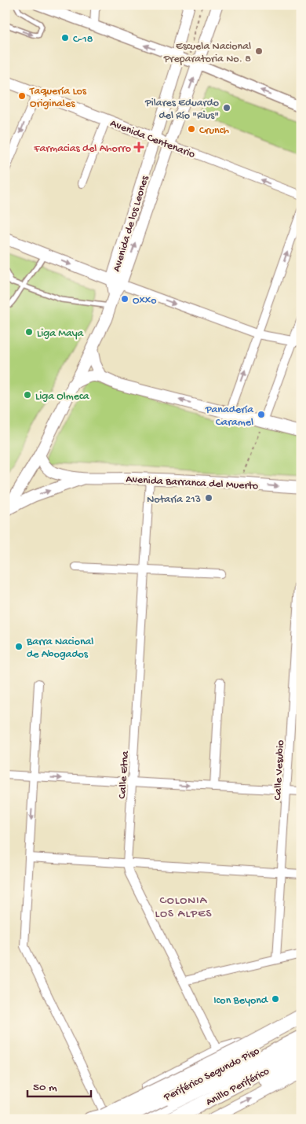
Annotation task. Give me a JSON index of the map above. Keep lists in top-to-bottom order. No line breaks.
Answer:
{"streets":{"highway":["Periférico Segundo Piso","Anillo Periférico"],"main road":["Avenida Centenario","Avenida de los Leones","Avenida Barranca del Muerto"],"street":["Calle Vesubio","Calle Etna"]},"crossings":[["Avenida Centenario","Avenida de los Leones"],["Avenida de los Leones","Avenida Barranca del Muerto"],["Avenida Barranca del Muerto","Calle Etna"]],"one_way":["Avenida Centenario"],"districts":["COLONIA LOS ALPES"],"places":{"other":["C-18","Escuela Nacional Preparatoria No. 8","Taquería Los Originales","Pilares Eduardo del Río \"Rius\"","Crunch","Oxxo","Liga Maya","Liga Olmeca","Panadería Caramel","Notaría 213","Barra Nacional de Abogados","Icon Beyond"],"health":["Farmacias del Ahorro"]},"scale_bar":"50 m"}
